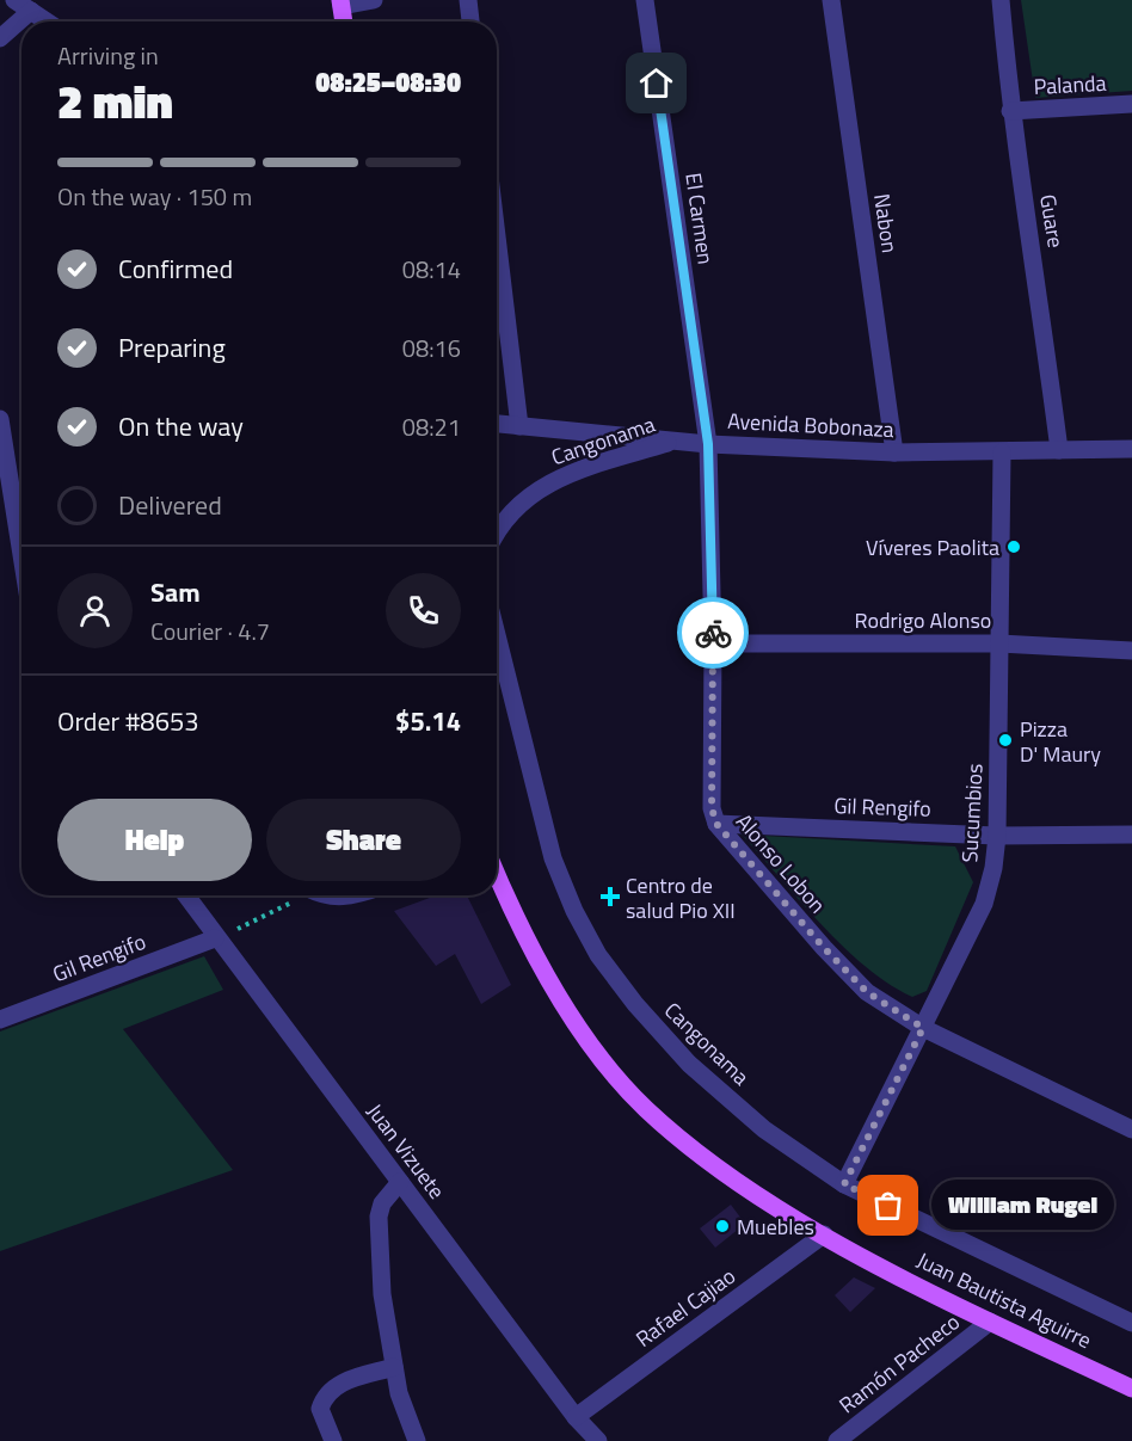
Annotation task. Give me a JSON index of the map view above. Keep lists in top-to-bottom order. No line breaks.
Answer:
{"streets":{"main road":["Juan Bautista Aguirre"],"street":["Palanda","El Carmen","Guare","Nabon","Avenida Bobonaza","Cangonama","Rodrigo Alonso","Gil Rengifo","Sucumbios","Alonso Lobon","Juan Vizuete","Rafael Cajiao","Ramón Pacheco"]},"crossings":[["Palanda","Guare"],["El Carmen","Avenida Bobonaza"],["El Carmen","Alonso Lobon"],["Guare","Avenida Bobonaza"],["Nabon","Avenida Bobonaza"],["Avenida Bobonaza","Cangonama"],["Avenida Bobonaza","Sucumbios"],["Avenida Bobonaza","Alonso Lobon"],["Cangonama","Sucumbios"],["Rodrigo Alonso","Sucumbios"],["Rodrigo Alonso","Alonso Lobon"],["Gil Rengifo","Sucumbios"],["Gil Rengifo","Alonso Lobon"],["Gil Rengifo","Juan Vizuete"],["Sucumbios","Alonso Lobon"],["Juan Vizuete","Rafael Cajiao"],["Juan Bautista Aguirre","Rafael Cajiao"],["Juan Bautista Aguirre","Ramón Pacheco"]],"places":{"other":["Víveres Paolita","Pizza D' Maury","William Rugel","Muebles"],"health":["Centro de salud Pio XII"]},"page":{"heading":["2 min","Arriving in","08:25–08:30"],"panel":["Sam","Courier · 4.7","Order #8653","$5.14"],"bar":"On the way · 150 m","list":[["Confirmed","08:14"],["Preparing","08:16"],["On the way","08:21"],"Delivered"],"buttons":["Help","Share"],"bubble":"William Rugel"}}
